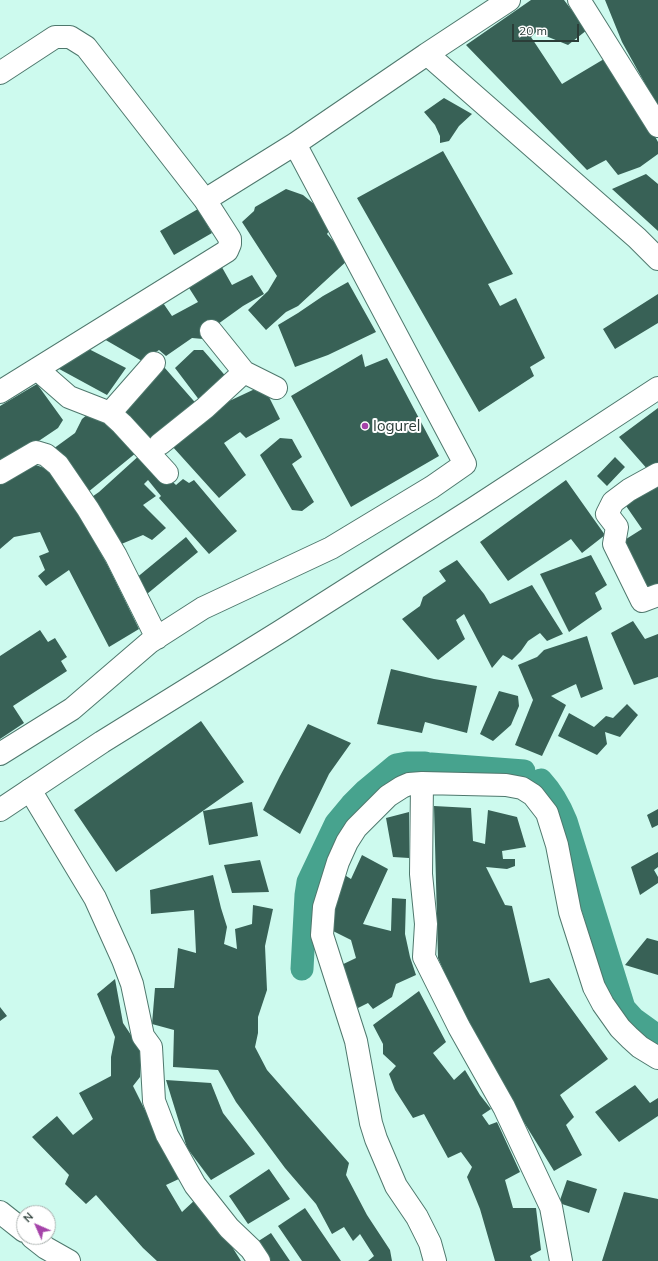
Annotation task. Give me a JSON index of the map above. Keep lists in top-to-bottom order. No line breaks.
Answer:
{"places":["Iogurel"],"scale_bar":"20 m","north":"top left"}
